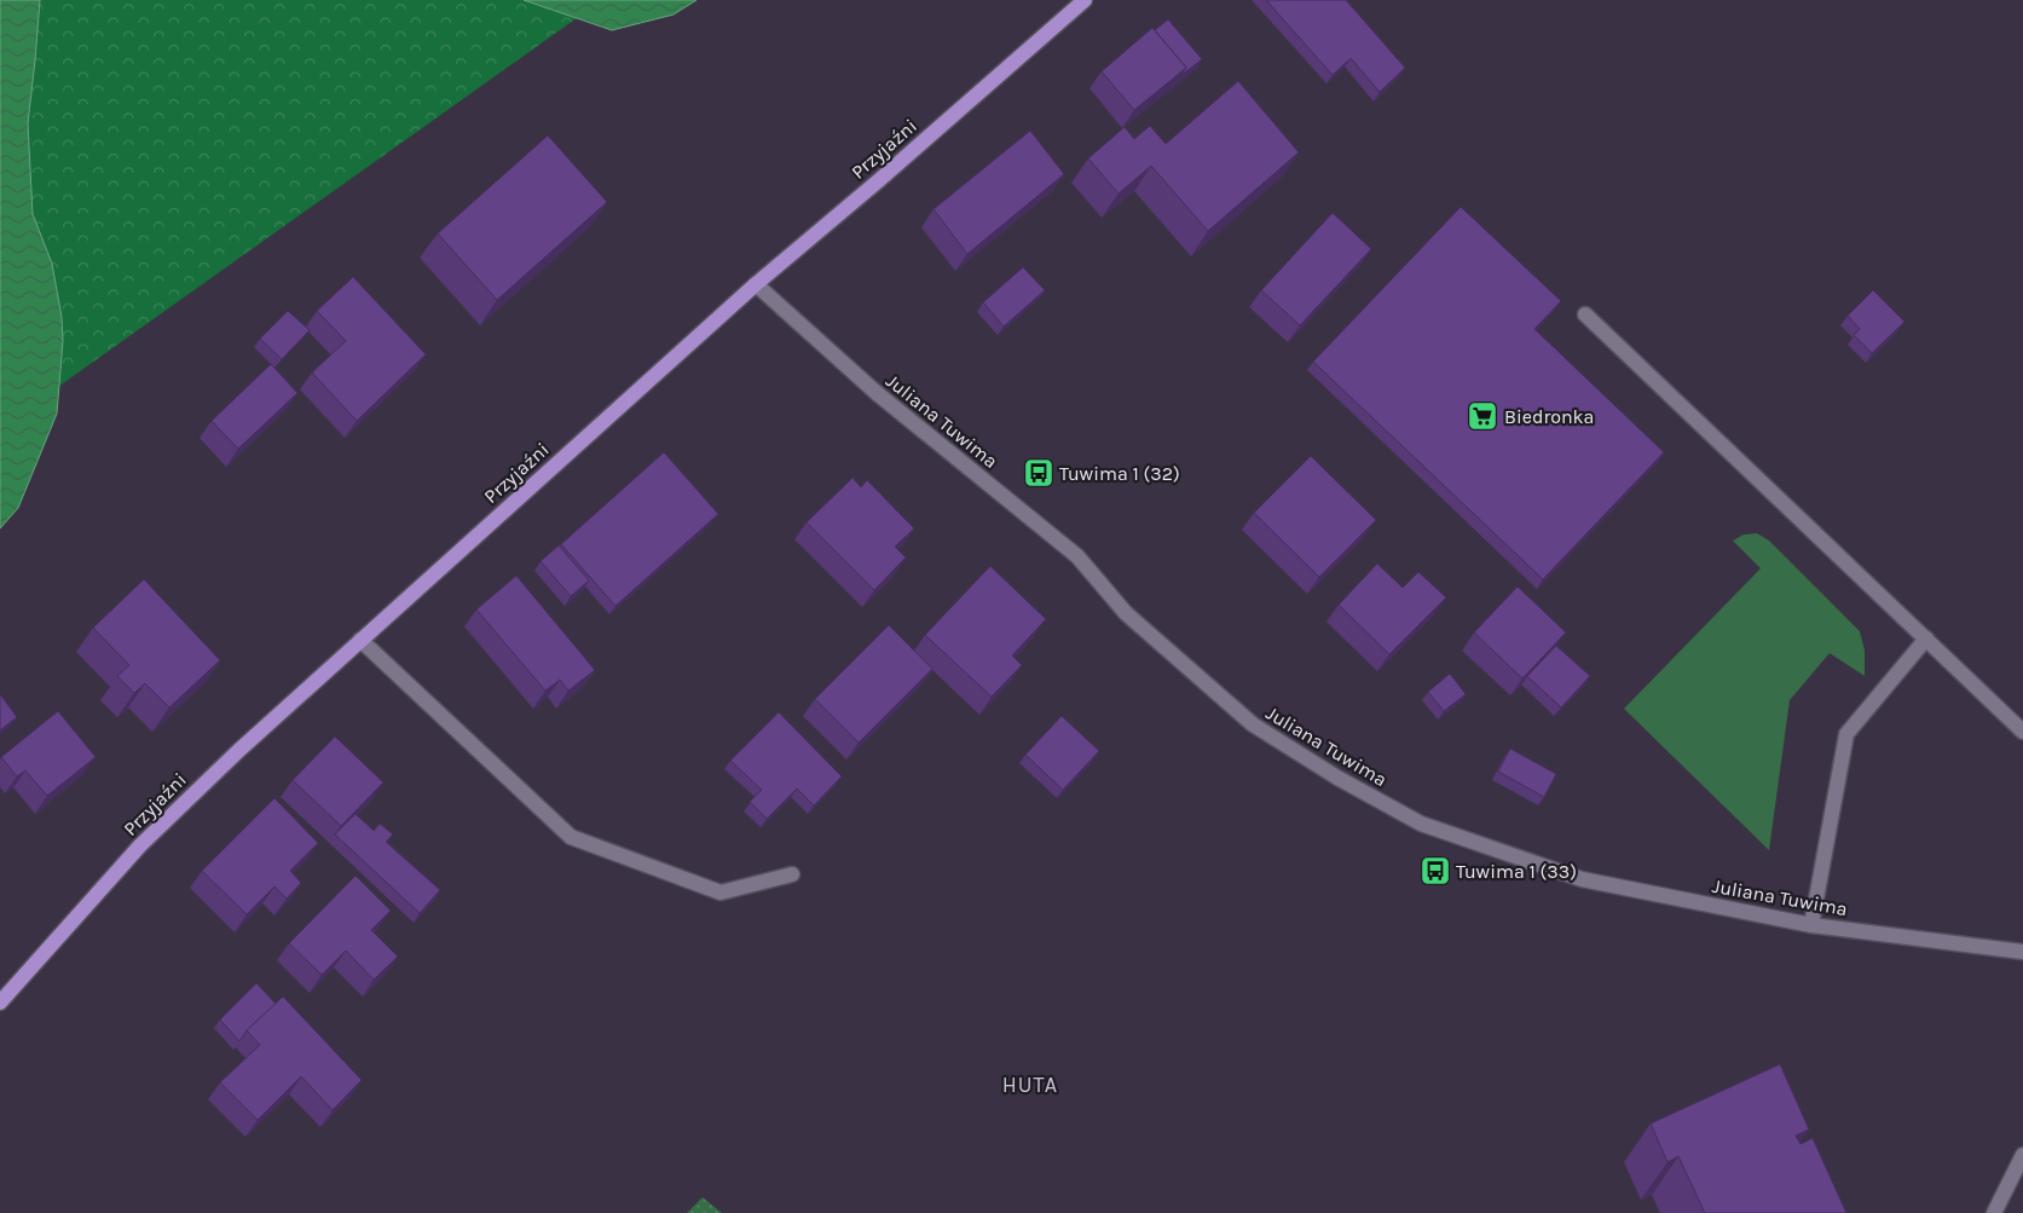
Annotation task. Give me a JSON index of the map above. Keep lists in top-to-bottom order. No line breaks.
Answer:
{"streets":{"main road":["Przyjaźni"],"street":["Juliana Tuwima"]},"crossings":[["Przyjaźni","Juliana Tuwima"]],"districts":["HUTA"],"places":{"supermarket":["Biedronka"],"bus stop":["Tuwima 1 (32)","Tuwima 1 (33)"]}}
